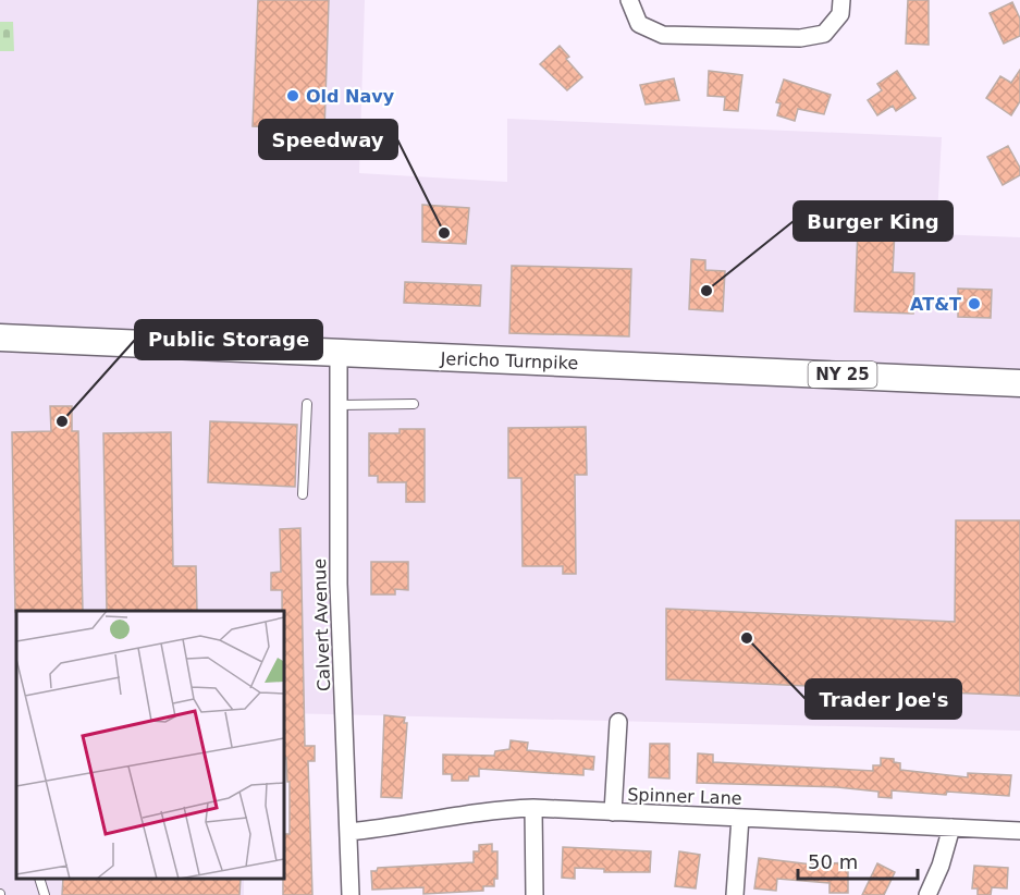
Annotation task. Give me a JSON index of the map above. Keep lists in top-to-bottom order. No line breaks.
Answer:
{"streets":{"main road":["Jericho Turnpike","NY 25"],"street":["Calvert Avenue","Spinner Lane"]},"crossings":[["Jericho Turnpike","Calvert Avenue"],["Calvert Avenue","Spinner Lane"]],"places":["Old Navy","Speedway","Burger King","AT&T","Public Storage","Trader Joe's"],"scale_bar":"50 m"}
